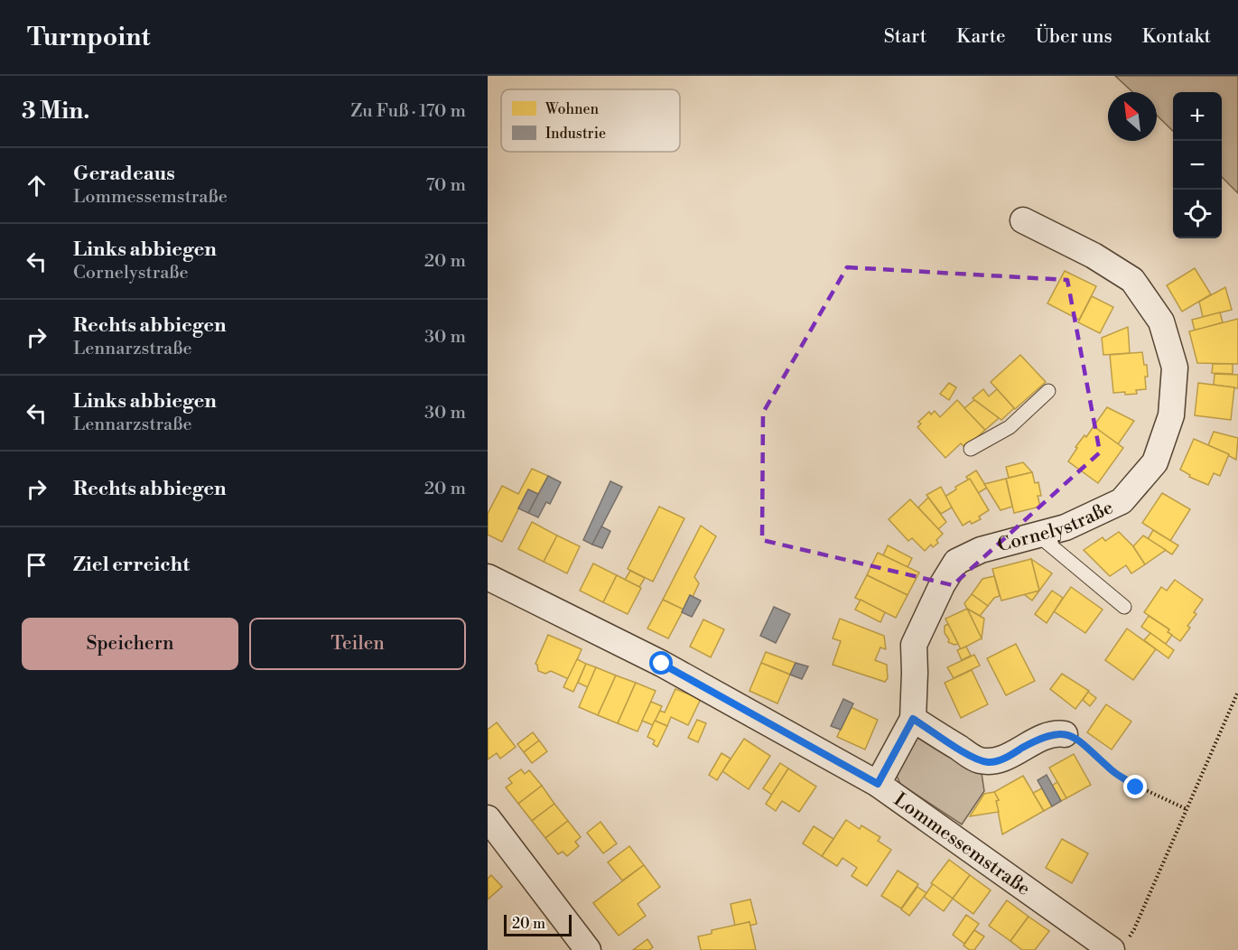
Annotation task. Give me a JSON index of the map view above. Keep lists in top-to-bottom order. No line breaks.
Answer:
{"streets":{"street":["Cornelystraße","Lommessemstraße"]},"crossings":[["Cornelystraße","Lommessemstraße"]],"legend":["Wohnen","Industrie"],"scale_bar":"20 m","north":"top left","page":{"header":"Turnpoint","nav":["Start","Karte","Über uns","Kontakt"],"heading":["3 Min.","Zu Fuß · 170 m"],"map_buttons":["+","−"],"list":[["Geradeaus","Lommessemstraße","70 m"],["Links abbiegen","Cornelystraße","20 m"],["Rechts abbiegen","Lennarzstraße","30 m"],["Links abbiegen","Lennarzstraße","30 m"],["Rechts abbiegen","20 m"],"Ziel erreicht"],"buttons":["Speichern","Teilen"],"scale":"20 m"}}
